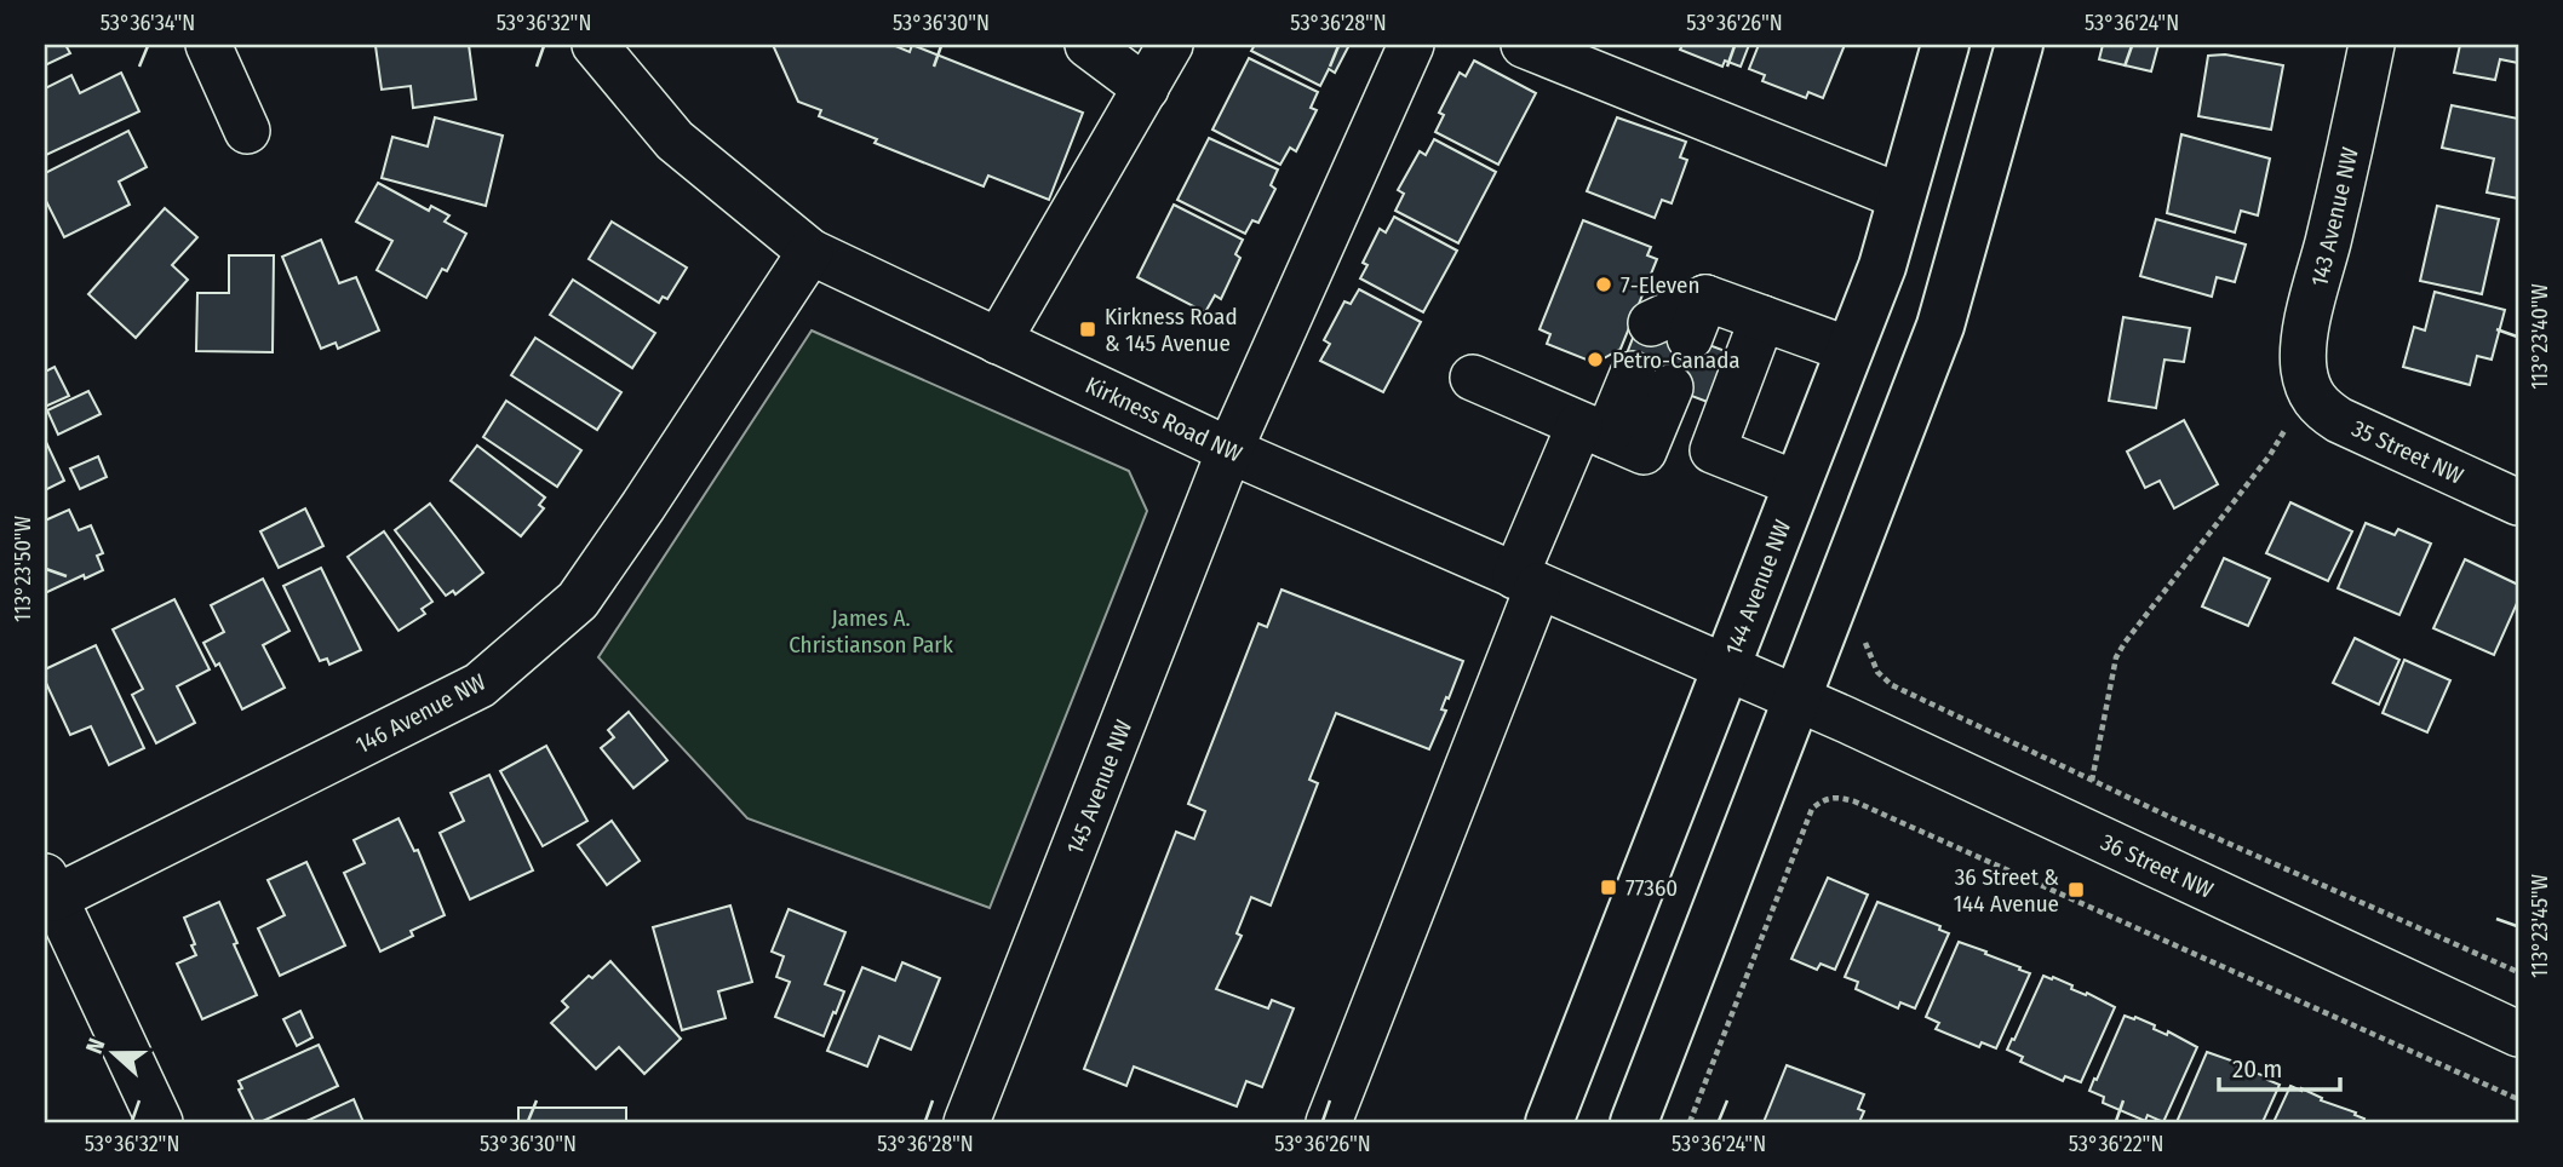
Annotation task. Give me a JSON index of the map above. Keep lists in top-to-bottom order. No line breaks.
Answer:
{"streets":{"main road":["144 Avenue NW"],"street":["143 Avenue NW","Kirkness Road NW","35 Street NW","146 Avenue NW","145 Avenue NW","36 Street NW"]},"crossings":[["143 Avenue NW","35 Street NW"],["Kirkness Road NW","144 Avenue NW"],["Kirkness Road NW","146 Avenue NW"],["Kirkness Road NW","145 Avenue NW"],["Kirkness Road NW","36 Street NW"]],"parks":["James A. Christianson Park"],"places":{"other":["7-Eleven","Petro-Canada"],"transit":["Kirkness Road & 145 Avenue","77360","36 Street & 144 Avenue"]},"scale_bar":"20 m","north":"left","coordinates":["53°36'34\"N","53°36'32\"N","53°36'30\"N","53°36'28\"N","53°36'26\"N","53°36'24\"N","113°23'40\"W","113°23'50\"W","113°23'45\"W","53°36'22\"N"]}
